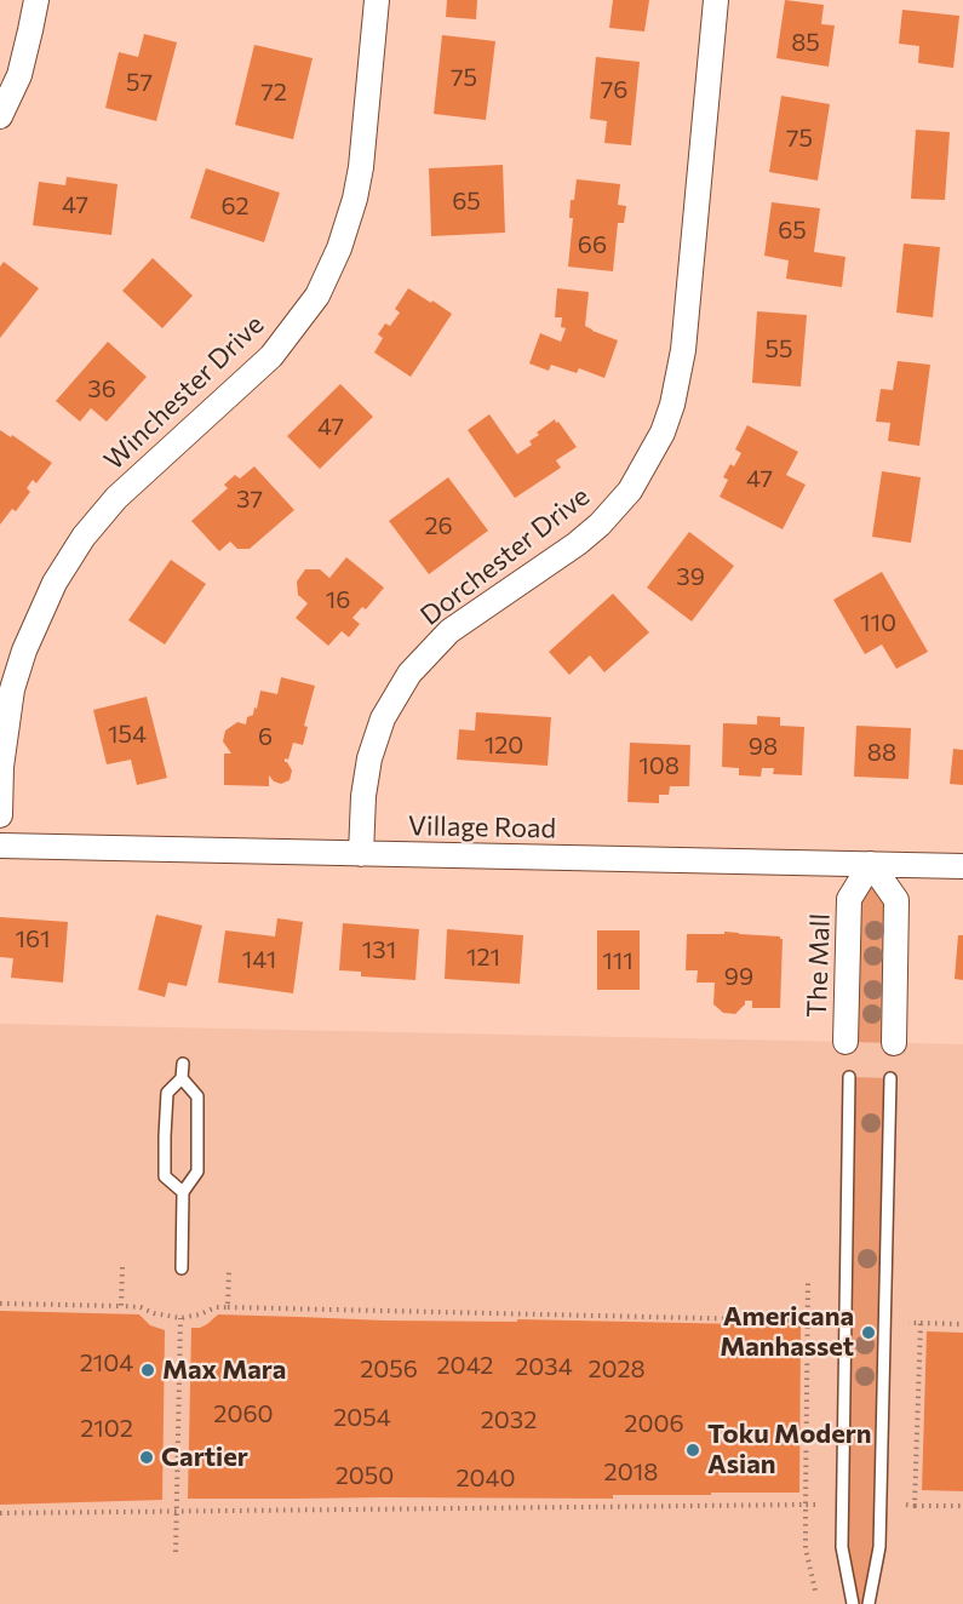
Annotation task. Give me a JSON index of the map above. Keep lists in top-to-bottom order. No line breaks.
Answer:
{"streets":{"street":["Winchester Drive","Dorchester Drive","Village Road","The Mall"]},"crossings":[["Dorchester Drive","Village Road"],["Village Road","The Mall"]],"places":["Americana Manhasset","Max Mara","Toku Modern Asian","Cartier"],"house_numbers":["85","75","57","76","72","75","65","47","62","65","66","55","36","47","47","37","26","39","16","110","154","6","120","98","88","108","161","131","121","141","111","99","2104","2042","2034","2056","2028","2060","2054","2032","2006","2102","2018","2050","2040"]}
